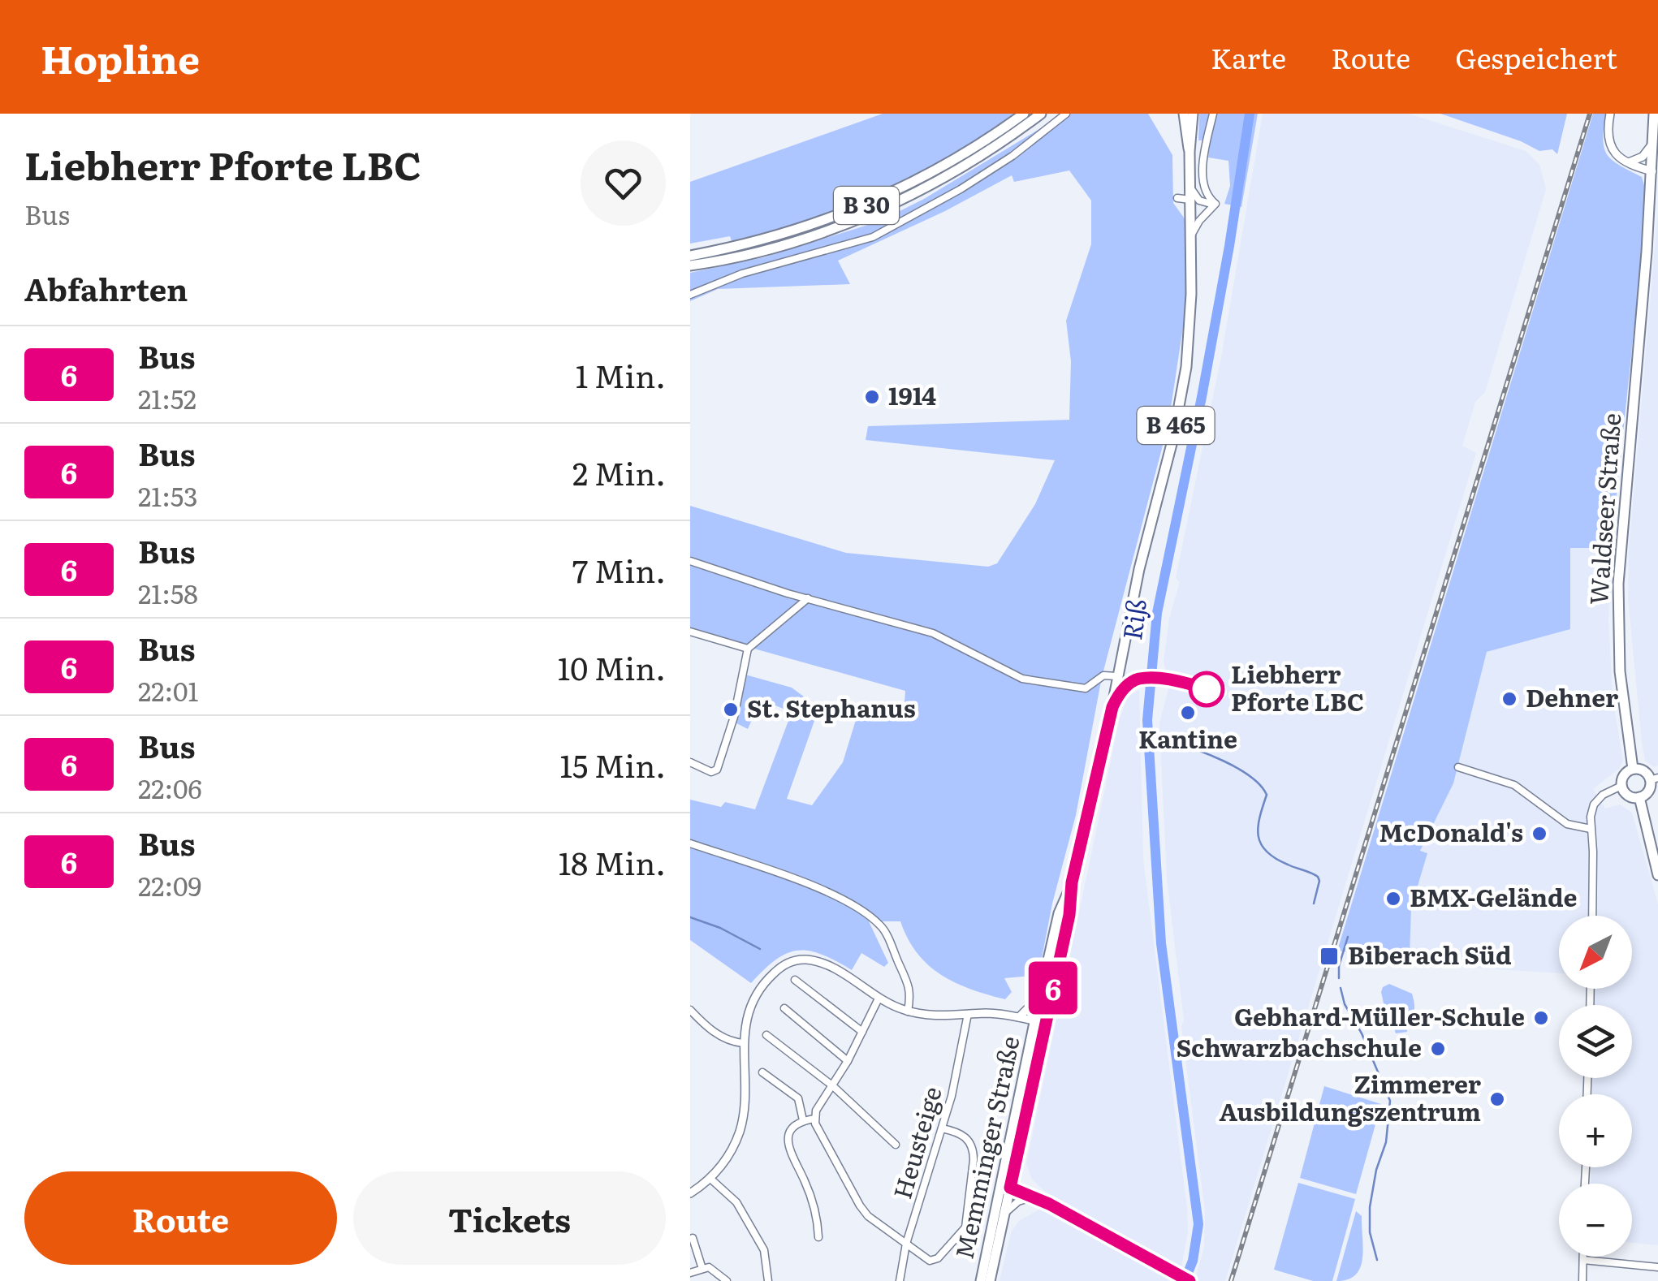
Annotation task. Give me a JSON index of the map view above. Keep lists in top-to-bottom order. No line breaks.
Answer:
{"streets":{"main road":["B 30","B 465","Waldseer Straße","Memminger Straße"],"street":["Heusteige"]},"crossings":[["B 465","Memminger Straße"]],"water":["Riß"],"places":{"other":["1914","Liebherr Pforte LBC","Dehner","St. Stephanus","Kantine","McDonald's","BMX-Gelände","Gebhard-Müller-Schule","Schwarzbachschule","Zimmerer Ausbildungszentrum"],"transit":["Biberach Süd"]},"lines":["bus line 6"],"north":"bottom left","page":{"header":"Hopline","nav":["Karte","Route","Gespeichert"],"heading":[["Liebherr Pforte LBC","Bus"],"Abfahrten"],"on_map":"6","list":[{"mark":"6","name":"Bus","note":"21:52","value":"1 Min."},{"mark":"6","name":"Bus","note":"21:53","value":"2 Min."},{"mark":"6","name":"Bus","note":"21:58","value":"7 Min."},{"mark":"6","name":"Bus","note":"22:01","value":"10 Min."},{"mark":"6","name":"Bus","note":"22:06","value":"15 Min."},{"mark":"6","name":"Bus","note":"22:09","value":"18 Min."}],"map_buttons":["+","−"],"buttons":["Route","Tickets"]}}
